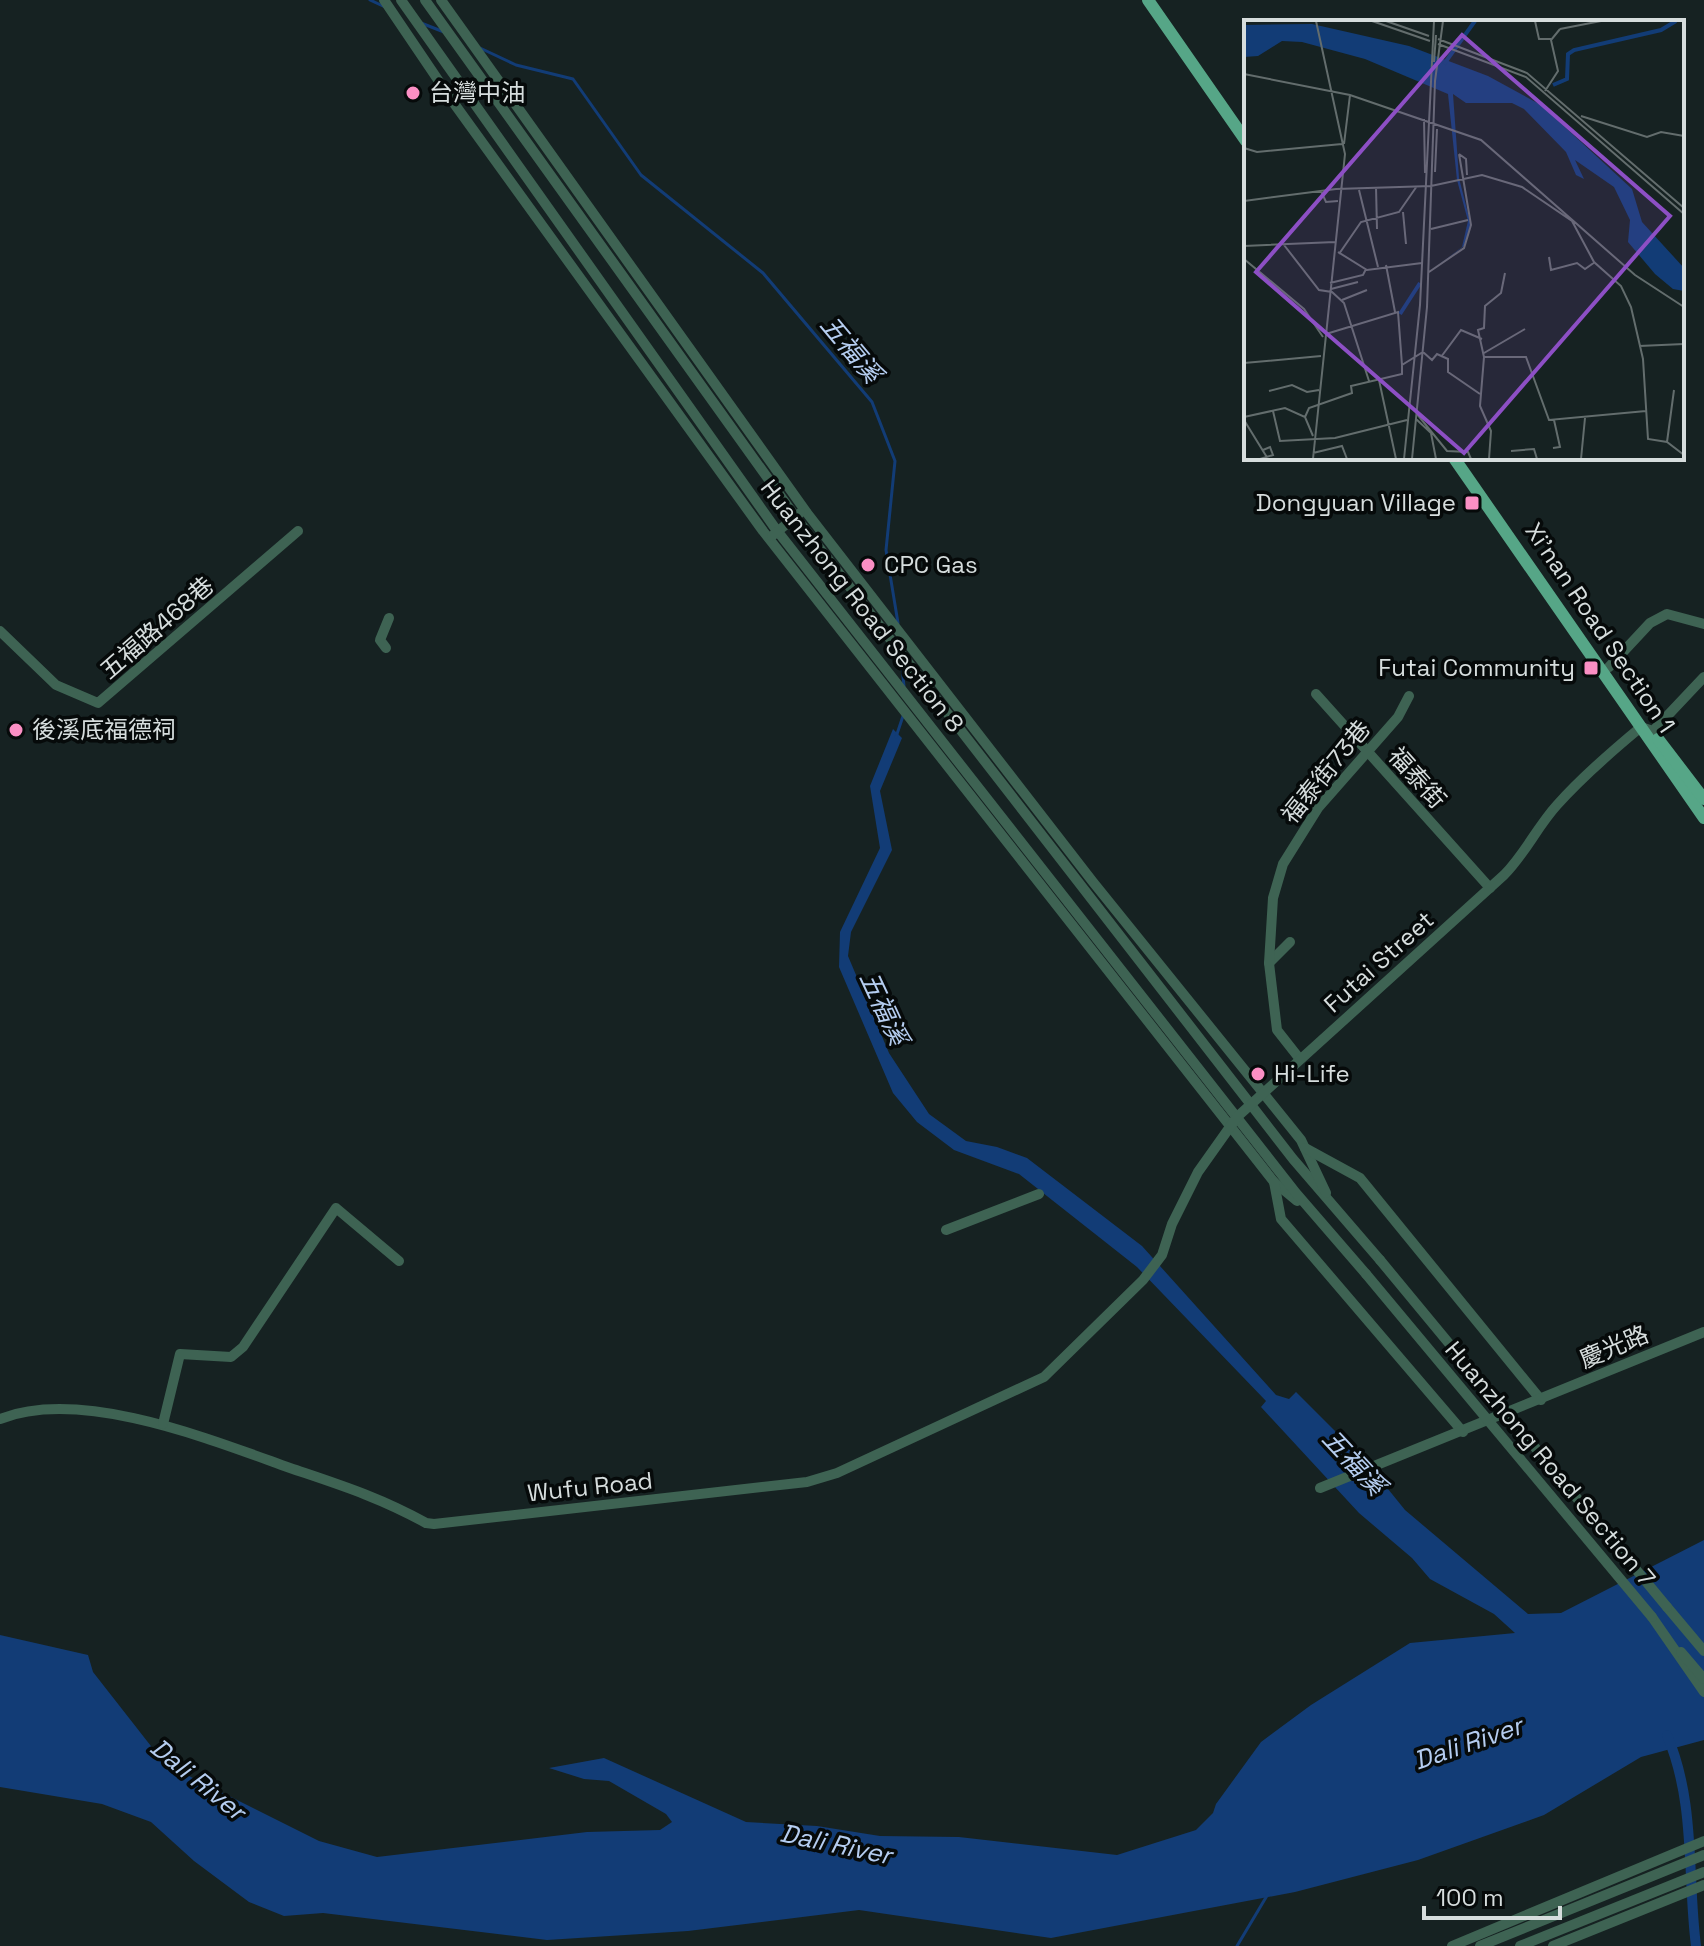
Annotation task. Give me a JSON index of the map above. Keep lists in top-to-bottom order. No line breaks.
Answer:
{"streets":{"main road":["Xi'nan Road Section 1"],"street":["Huanzhong Road Section 8","五福路468巷","福泰街73巷","福泰街","Futai Street","慶光路","Huanzhong Road Section 7","Wufu Road"]},"crossings":[["Huanzhong Road Section 8","Futai Street"],["Huanzhong Road Section 8","慶光路"],["Huanzhong Road Section 8","Huanzhong Road Section 7"],["Xi'nan Road Section 1","Futai Street"],["福泰街73巷","福泰街"],["福泰街73巷","Futai Street"],["福泰街","Futai Street"],["Futai Street","Wufu Road"]],"water":["五福溪","Dali River"],"places":{"other":["台灣中油","CPC Gas","後溪底福德祠","Hi-Life"],"transit":["Dongyuan Village","Futai Community"]},"scale_bar":"100 m"}
